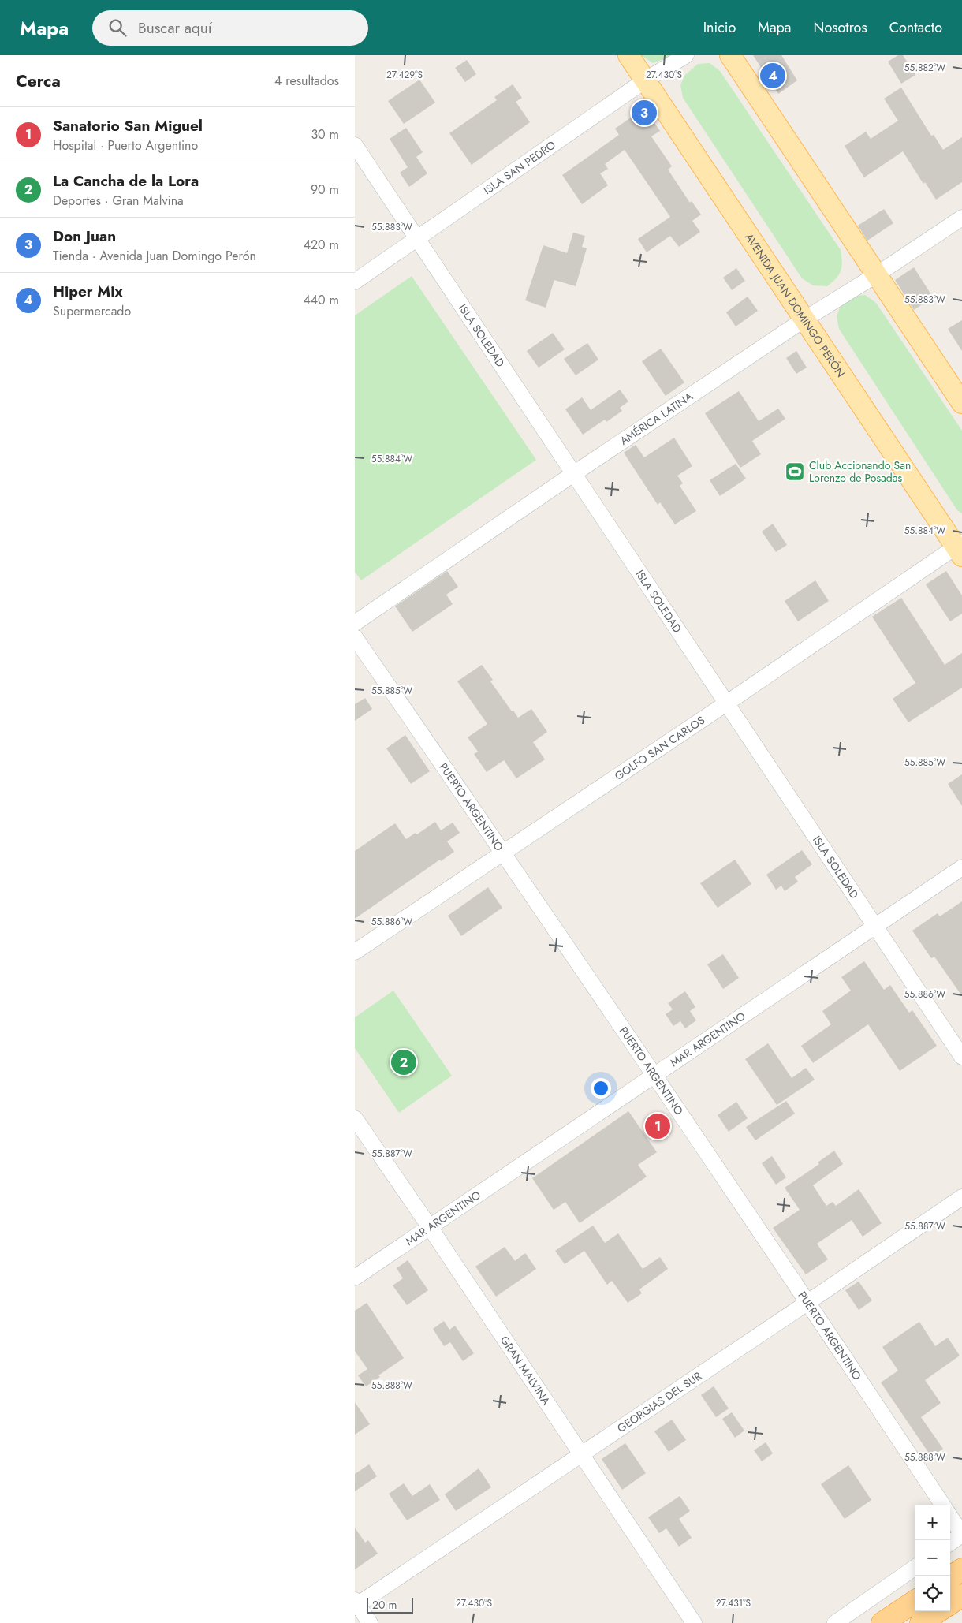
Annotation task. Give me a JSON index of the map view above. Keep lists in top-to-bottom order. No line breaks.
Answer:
{"streets":{"main road":["AVENIDA JUAN DOMINGO PERÓN"],"street":["ISLA SAN PEDRO","ISLA SOLEDAD","AMÉRICA LATINA","GOLFO SAN CARLOS","PUERTO ARGENTINO","MAR ARGENTINO","GRAN MALVINA","GEORGIAS DEL SUR"]},"crossings":[["ISLA SAN PEDRO","AVENIDA JUAN DOMINGO PERÓN"],["ISLA SAN PEDRO","ISLA SOLEDAD"],["AVENIDA JUAN DOMINGO PERÓN","AMÉRICA LATINA"],["AVENIDA JUAN DOMINGO PERÓN","GOLFO SAN CARLOS"],["ISLA SOLEDAD","AMÉRICA LATINA"],["ISLA SOLEDAD","GOLFO SAN CARLOS"],["ISLA SOLEDAD","MAR ARGENTINO"],["GOLFO SAN CARLOS","PUERTO ARGENTINO"],["PUERTO ARGENTINO","MAR ARGENTINO"],["PUERTO ARGENTINO","GEORGIAS DEL SUR"],["MAR ARGENTINO","GRAN MALVINA"],["GRAN MALVINA","GEORGIAS DEL SUR"]],"places":{"sports":["Club Accionando San Lorenzo de Posadas"]},"scale_bar":"20 m","page":{"header":"Mapa","search":"Buscar aquí","nav":["Inicio","Mapa","Nosotros","Contacto"],"heading":["Cerca","4 resultados"],"pins":["4","3","2","1"],"list":[{"mark":"1","name":"Sanatorio San Miguel","note":"Hospital · Puerto Argentino","value":"30 m"},{"mark":"2","name":"La Cancha de la Lora","note":"Deportes · Gran Malvina","value":"90 m"},{"mark":"3","name":"Don Juan","note":"Tienda · Avenida Juan Domingo Perón","value":"420 m"},{"mark":"4","name":"Hiper Mix","note":"Supermercado","value":"440 m"}],"map_buttons":["+","−"],"scale":"20 m"},"coordinates":["55.882°W","27.429°S","27.430°S","55.883°W","55.884°W","55.885°W","55.886°W","55.887°W","55.888°W","27.431°S"]}
